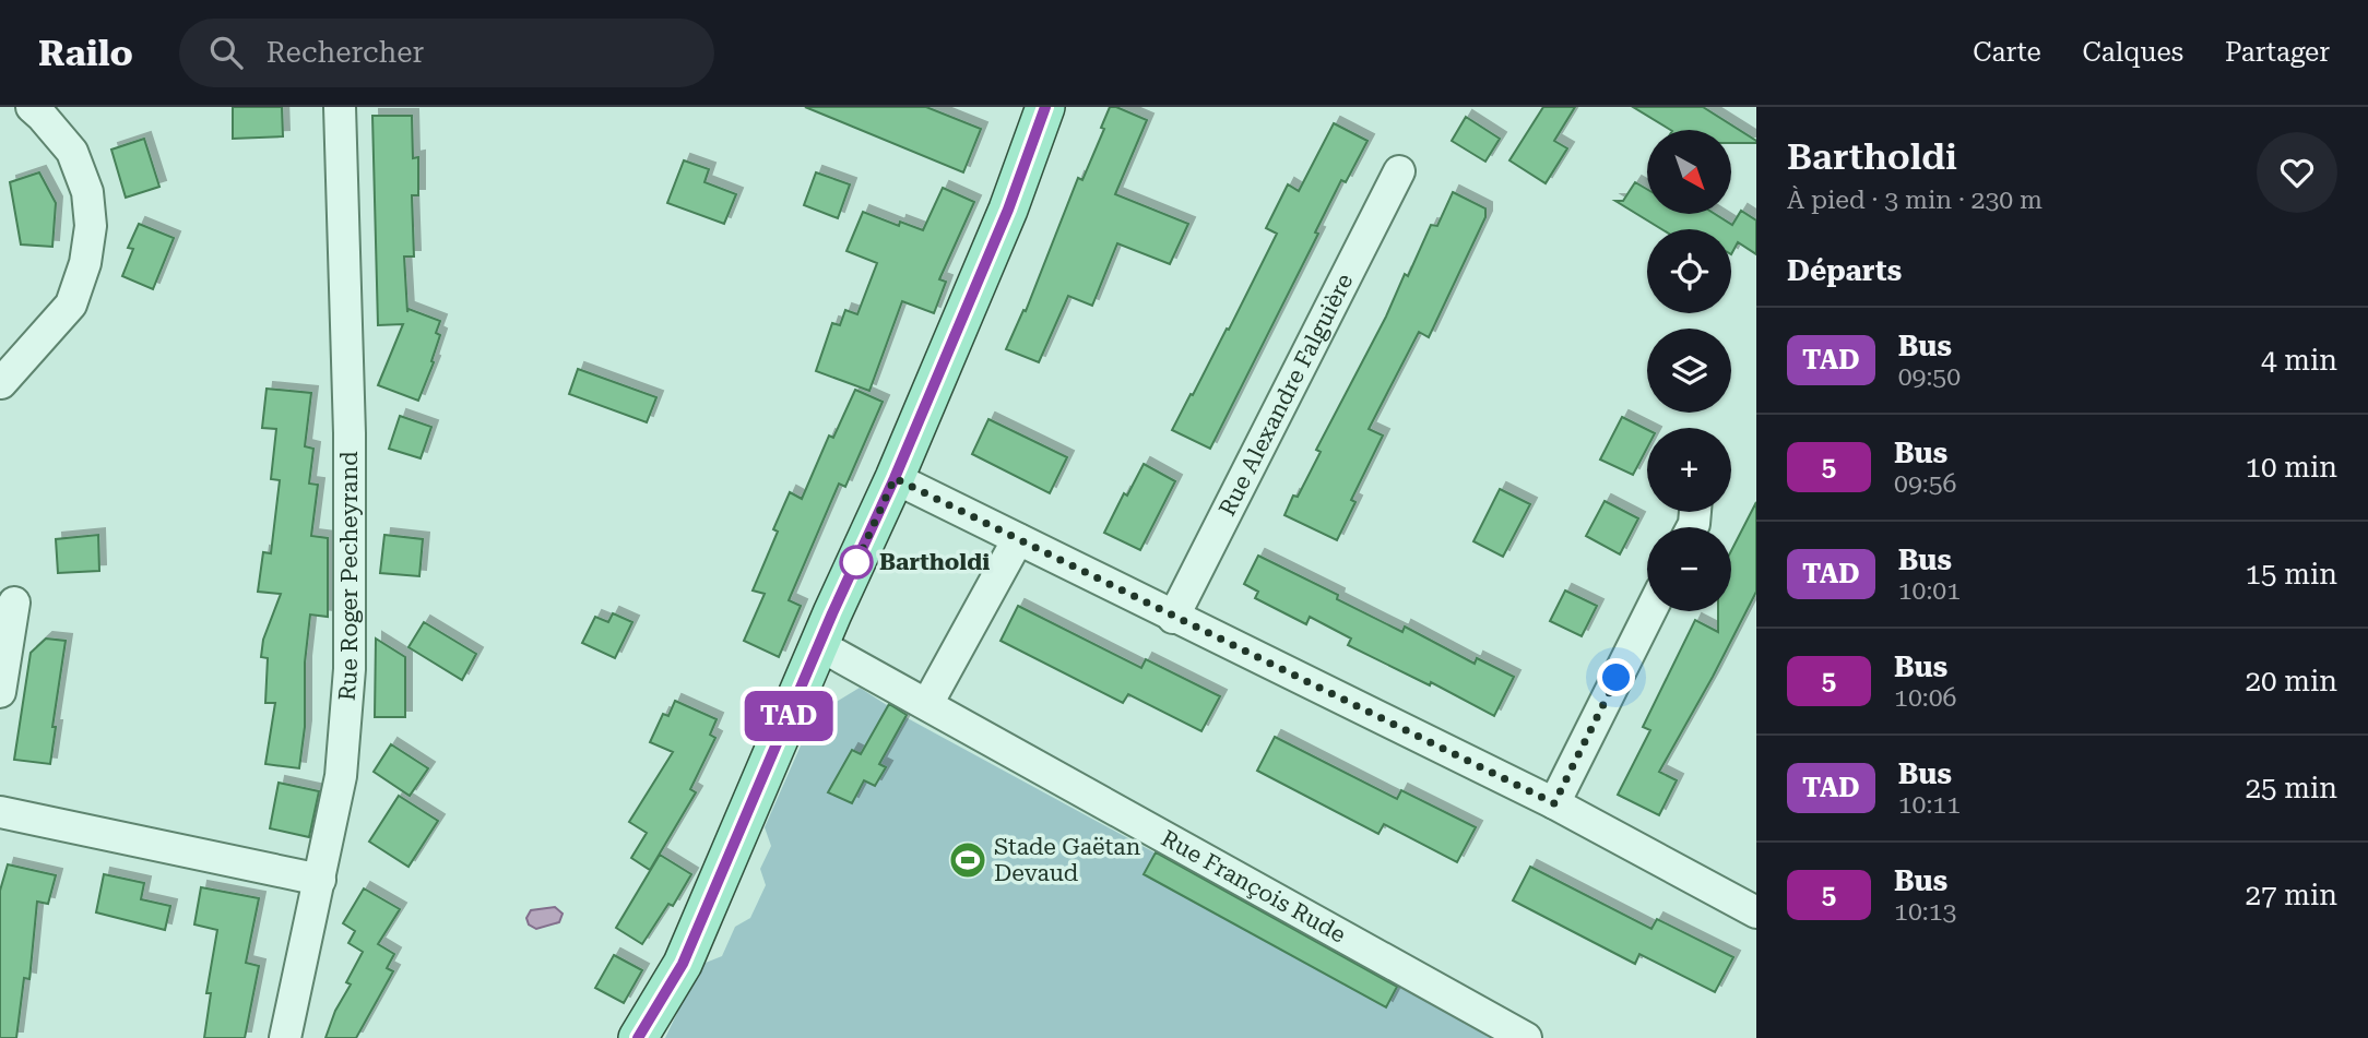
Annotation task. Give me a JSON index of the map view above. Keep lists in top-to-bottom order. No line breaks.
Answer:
{"streets":{"street":["Rue Alexandre Falguière","Rue Roger Pecheyrand","Rue François Rude"]},"places":{"other":["Bartholdi"],"sports":["Stade Gaëtan Devaud"]},"lines":["bus line TAD"],"north":"bottom right","page":{"header":"Railo","search":"Rechercher","nav":["Carte","Calques","Partager"],"on_map":"TAD","heading":[["Bartholdi","À pied · 3 min · 230 m"],"Départs"],"map_buttons":["+","−"],"list":[{"mark":"TAD","name":"Bus","note":"09:50","value":"4 min"},{"mark":"5","name":"Bus","note":"09:56","value":"10 min"},{"mark":"TAD","name":"Bus","note":"10:01","value":"15 min"},{"mark":"5","name":"Bus","note":"10:06","value":"20 min"},{"mark":"TAD","name":"Bus","note":"10:11","value":"25 min"},{"mark":"5","name":"Bus","note":"10:13","value":"27 min"}]}}
